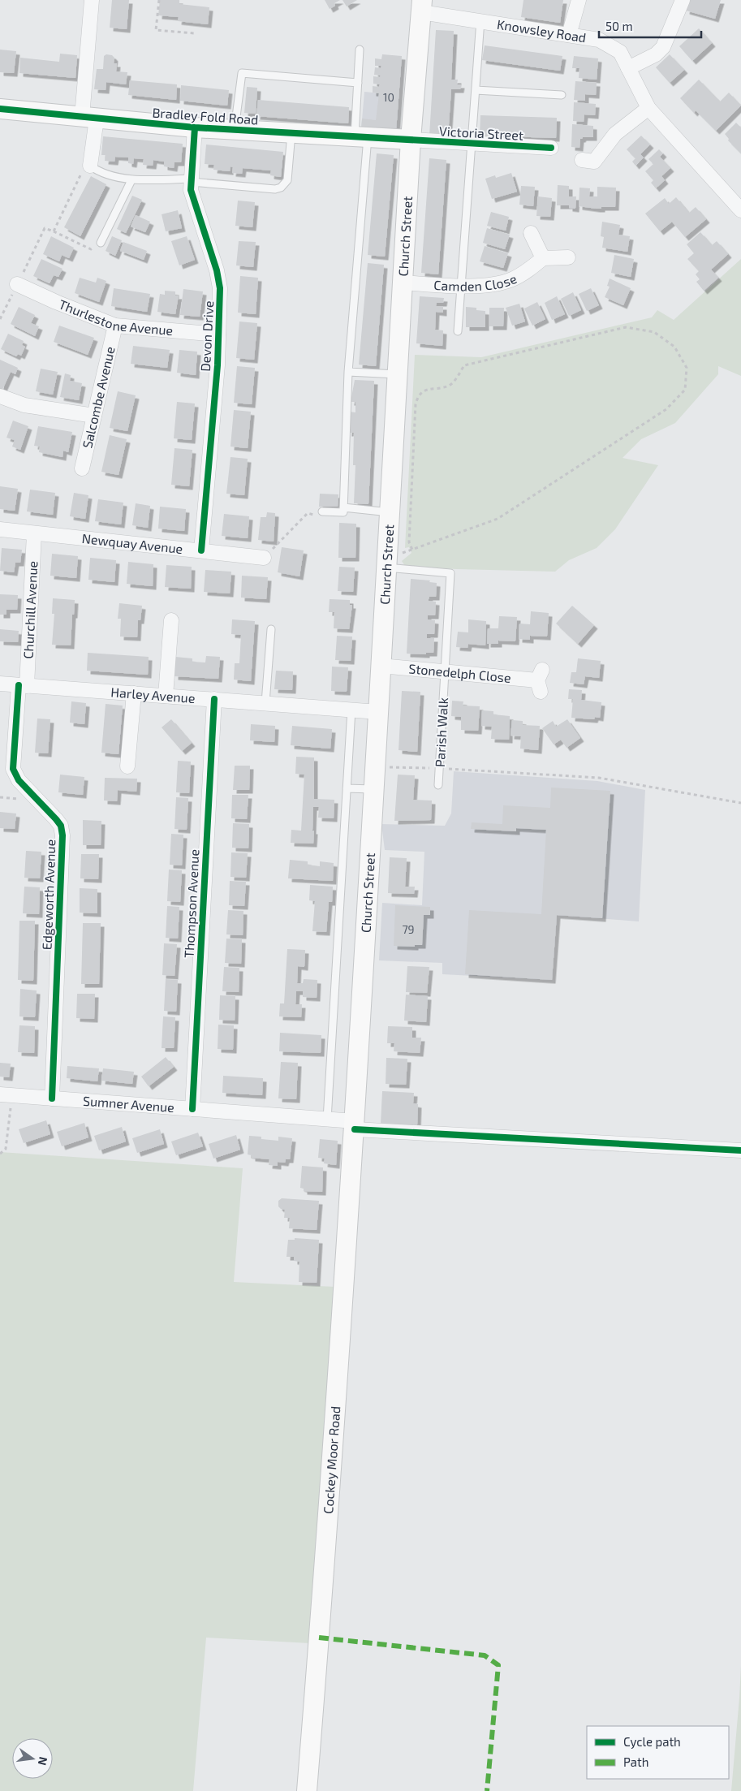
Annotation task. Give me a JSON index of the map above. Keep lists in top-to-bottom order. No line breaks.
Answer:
{"streets":{"main road":["Bradley Fold Road","Church Street","Cockey Moor Road"],"street":["Knowsley Road","Victoria Street","Camden Close","Thurlestone Avenue","Devon Drive","Salcombe Avenue","Newquay Avenue","Churchill Avenue","Stonedelph Close","Harley Avenue","Edgeworth Avenue","Thompson Avenue","Sumner Avenue"],"lane":["Parish Walk"]},"crossings":[["Knowsley Road","Church Street"],["Bradley Fold Road","Victoria Street"],["Bradley Fold Road","Church Street"],["Bradley Fold Road","Devon Drive"],["Victoria Street","Church Street"],["Church Street","Camden Close"],["Church Street","Stonedelph Close"],["Church Street","Harley Avenue"],["Church Street","Parish Walk"],["Church Street","Sumner Avenue"],["Church Street","Cockey Moor Road"],["Thurlestone Avenue","Devon Drive"],["Thurlestone Avenue","Salcombe Avenue"],["Devon Drive","Newquay Avenue"],["Newquay Avenue","Churchill Avenue"],["Churchill Avenue","Harley Avenue"],["Churchill Avenue","Edgeworth Avenue"],["Stonedelph Close","Parish Walk"],["Harley Avenue","Edgeworth Avenue"],["Harley Avenue","Thompson Avenue"],["Edgeworth Avenue","Sumner Avenue"],["Thompson Avenue","Sumner Avenue"],["Sumner Avenue","Cockey Moor Road"]],"house_numbers":["10","79"],"legend":["Cycle path","Path"],"scale_bar":"50 m","north":"right"}
